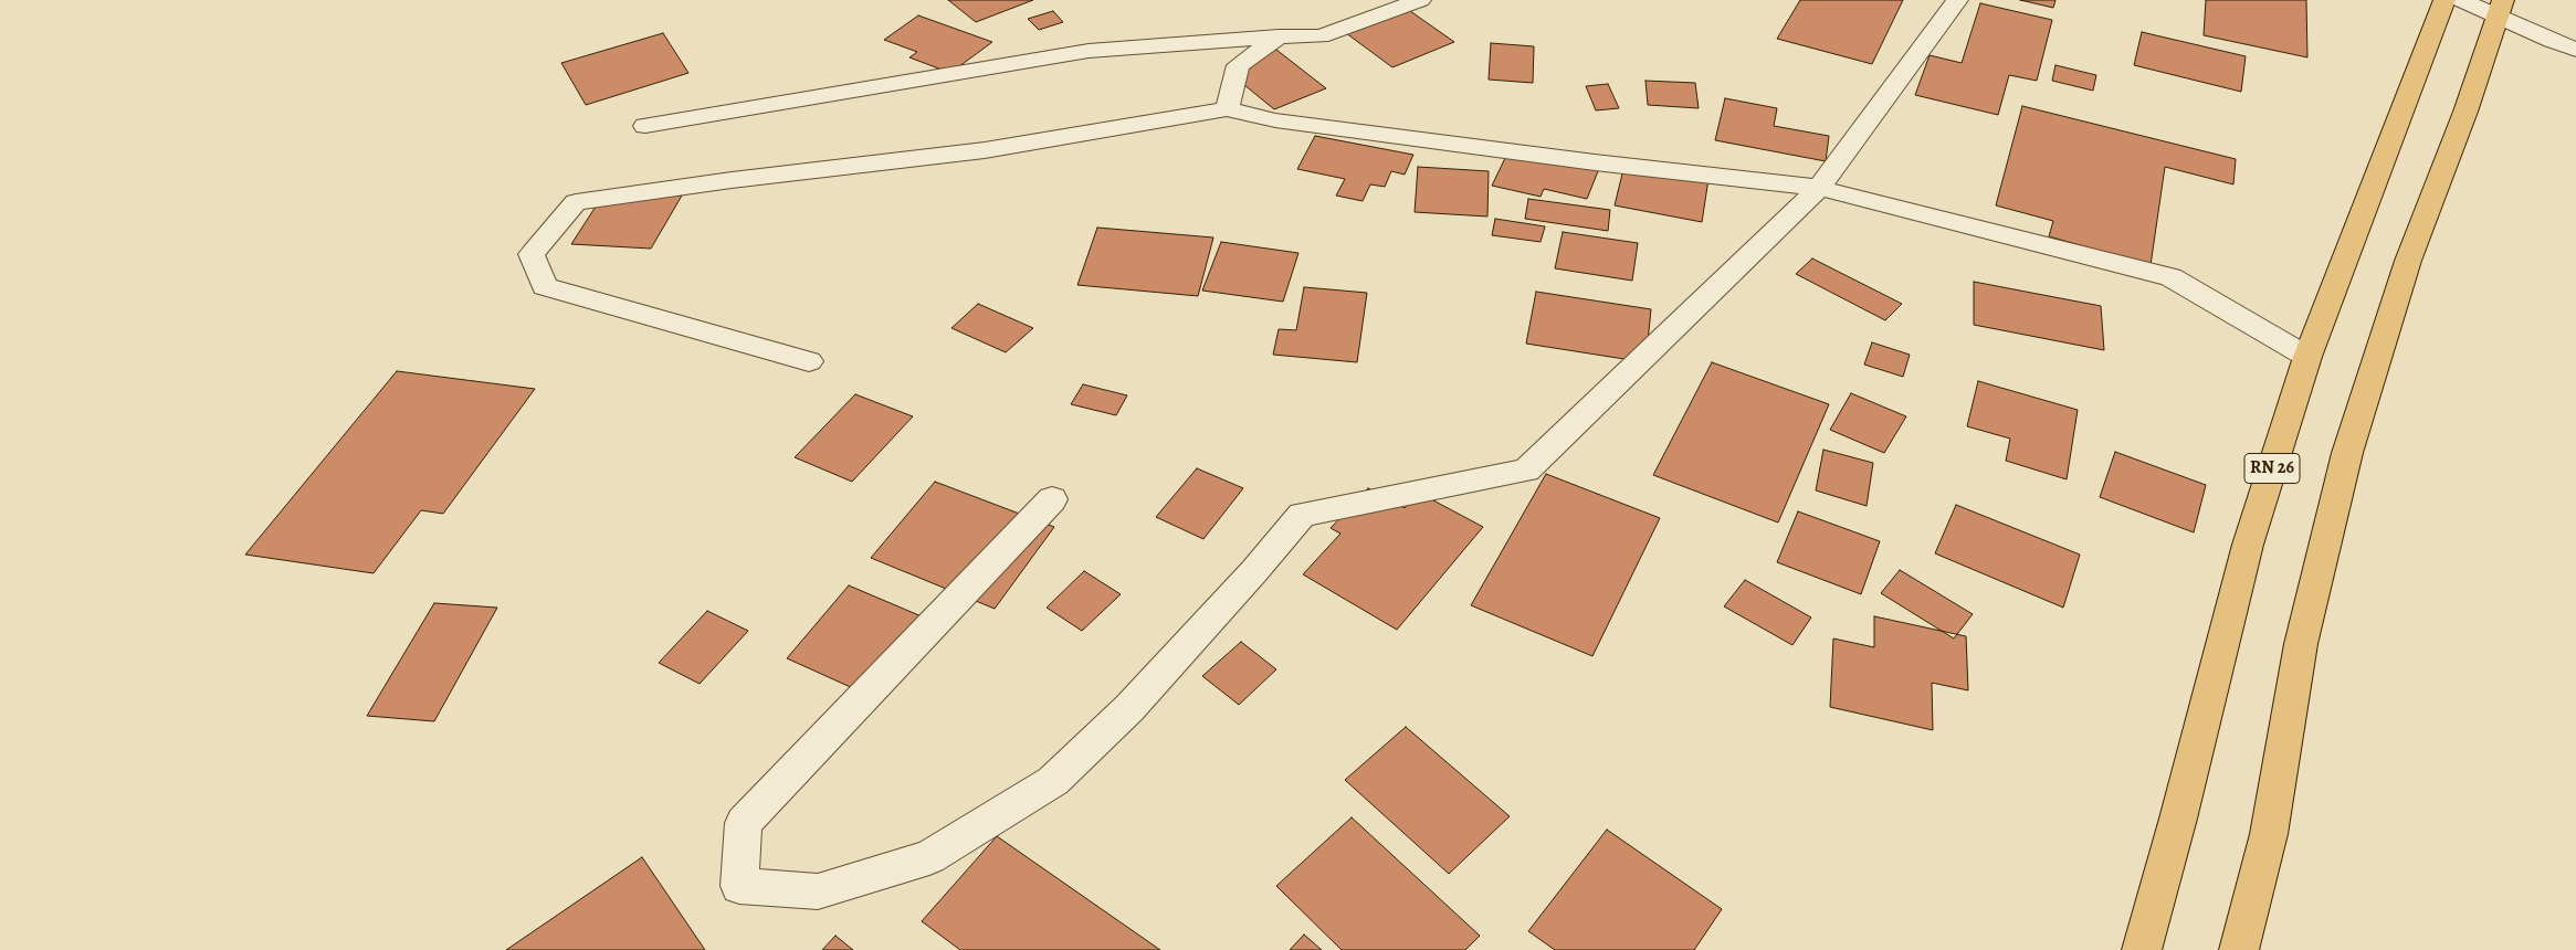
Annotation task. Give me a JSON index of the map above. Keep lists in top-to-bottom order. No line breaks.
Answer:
{"streets":{"main road":["RN 26"]}}
